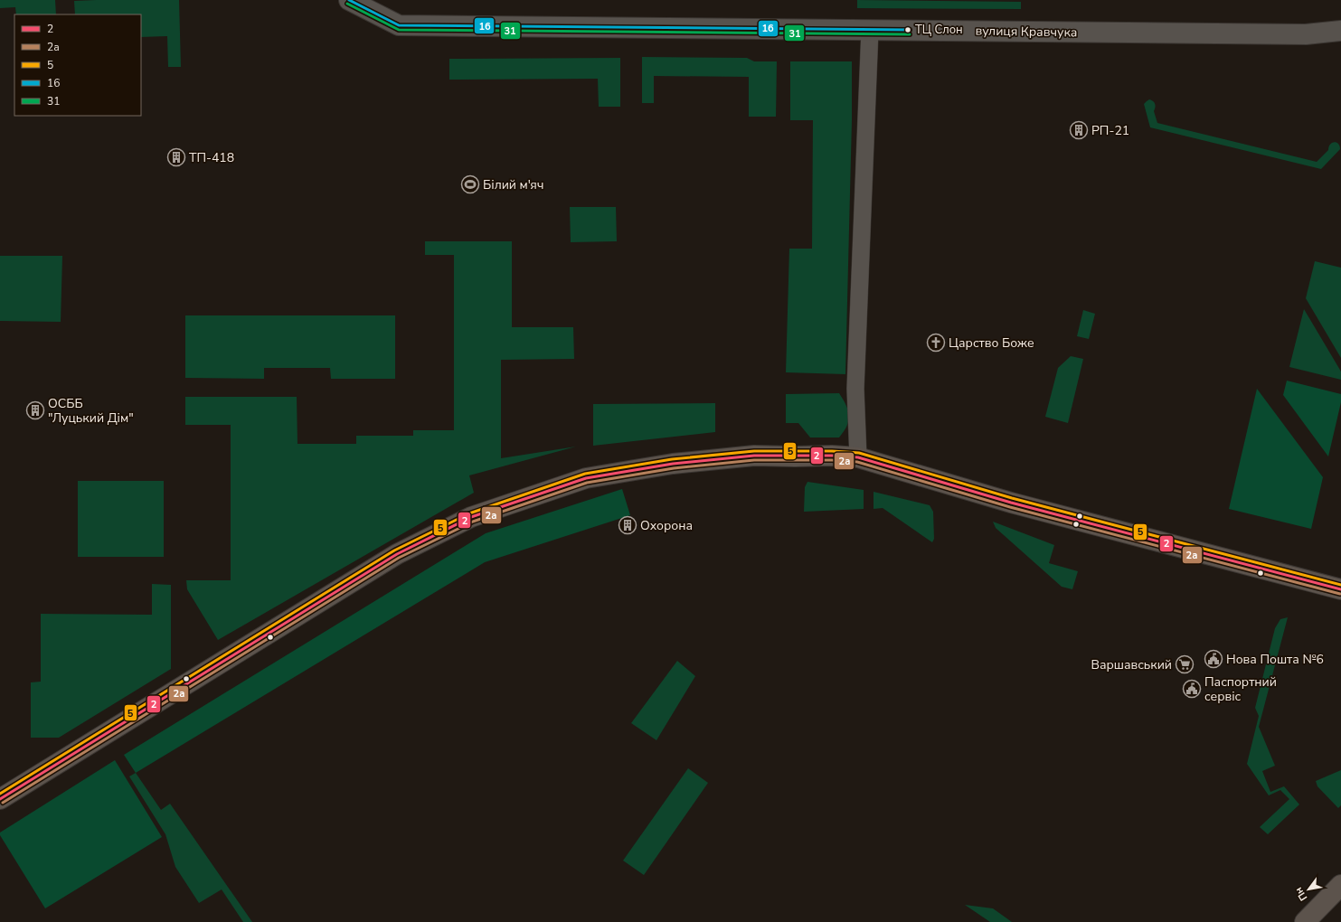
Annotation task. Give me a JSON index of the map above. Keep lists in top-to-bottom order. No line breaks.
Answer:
{"streets":{"street":["вулиця Кравчука"]},"places":{"other":["ТЦ Слон"],"building":["РП-21","ТП-418","ОСББ \"Луцький Дім\"","Охорона"],"sports":["Білий м'яч"],"church":["Царство Боже"],"public building":["Нова Пошта №6","Паспортний сервіс"],"supermarket":["Варшавський"]},"lines":["transit line 16","transit line 31","transit line 5","transit line 2","transit line 2а"],"legend":["2","2а","5","16","31"],"north":"bottom left"}
